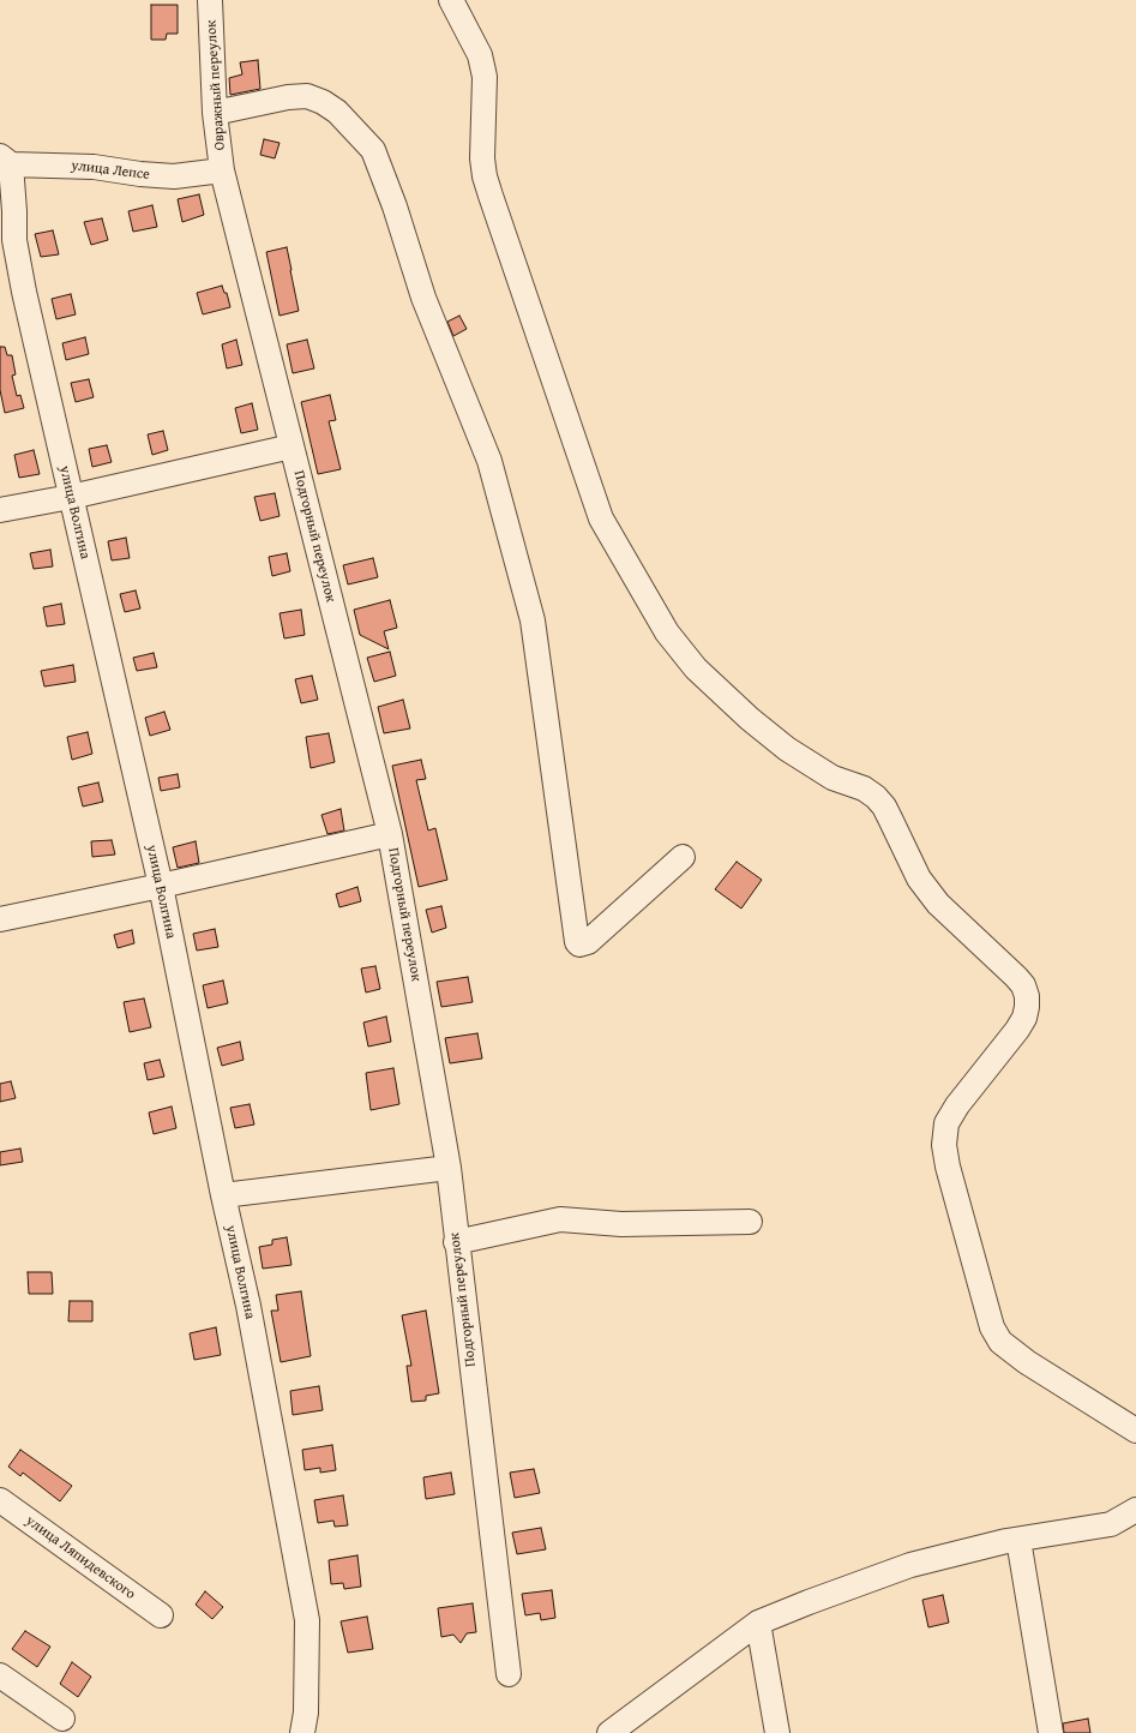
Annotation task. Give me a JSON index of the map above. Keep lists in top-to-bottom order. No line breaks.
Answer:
{"streets":{"street":["Овражный переулок","улица Лепсе","улица Волгина","Подгорный переулок","улица Ляпидевского"]},"crossings":[["Овражный переулок","улица Лепсе"],["Овражный переулок","Подгорный переулок"],["улица Лепсе","улица Волгина"],["улица Лепсе","Подгорный переулок"]]}
